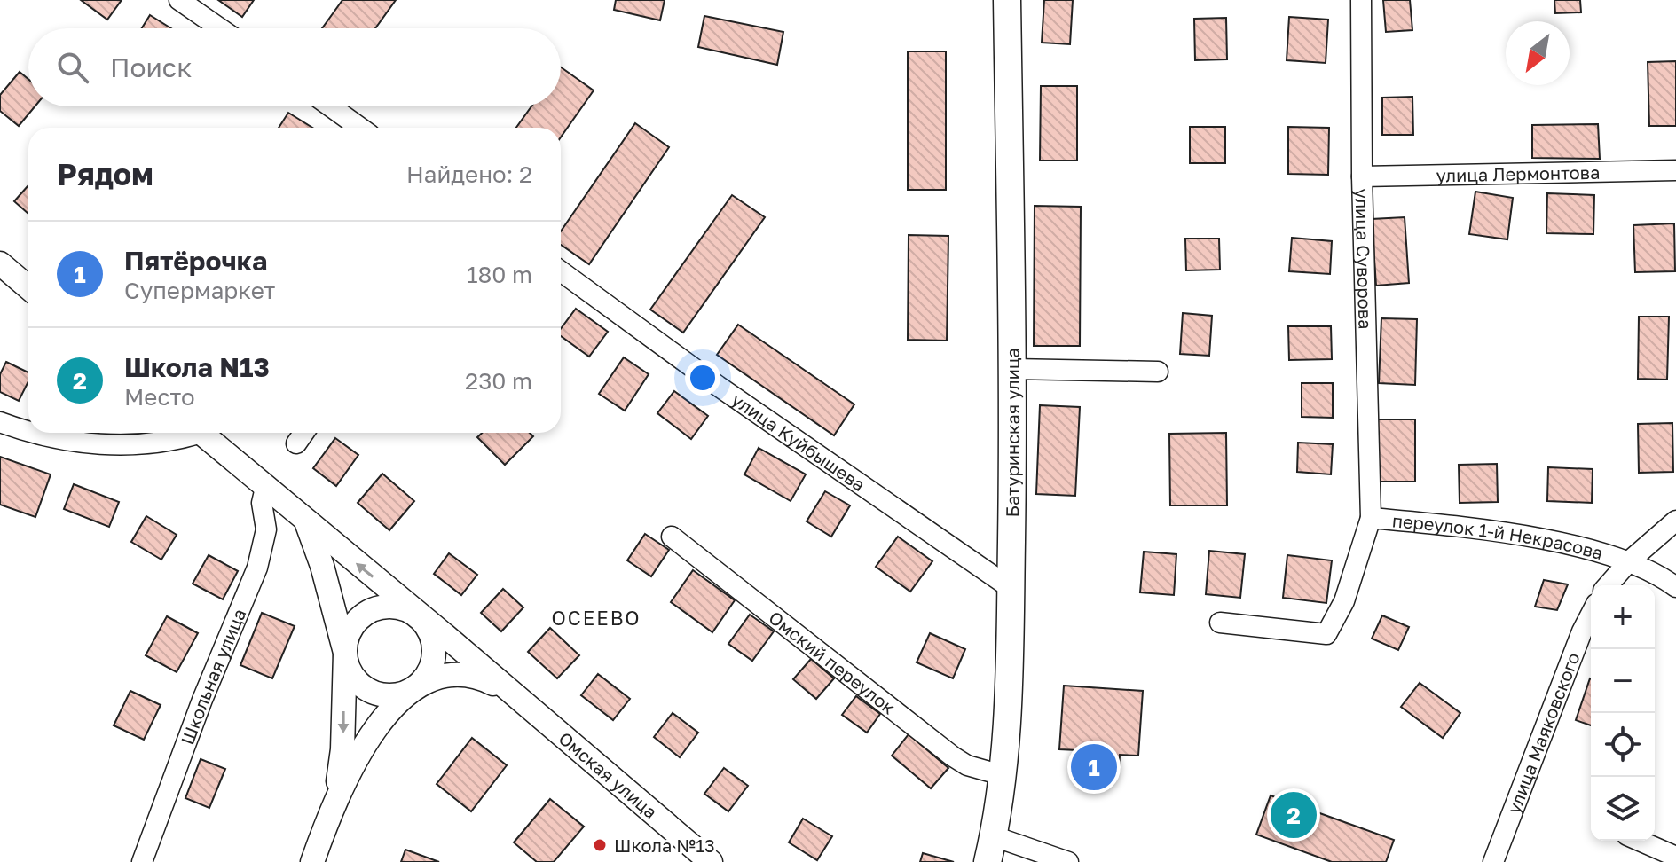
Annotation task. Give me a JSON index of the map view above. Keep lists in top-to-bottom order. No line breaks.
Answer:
{"streets":{"main road":["Батуринская улица"],"street":["улица Лермонтова","улица Суворова","улица Куйбышева","переулок 1-й Некрасова","Омский переулок","Школьная улица","улица Маяковского","Омская улица"]},"crossings":[["улица Лермонтова","улица Суворова"],["улица Суворова","переулок 1-й Некрасова"],["Батуринская улица","улица Куйбышева"],["Батуринская улица","Омский переулок"],["Школьная улица","Омская улица"]],"districts":["ОСЕЕВО"],"places":["Школа №13"],"north":"bottom left","page":{"search":"Поиск","heading":["Рядом","Найдено: 2"],"list":[{"mark":"1","name":"Пятёрочка","note":"Супермаркет","value":"180 m"},{"mark":"2","name":"Школа N13","note":"Место","value":"230 m"}],"map_buttons":["+","−"],"pins":["1","2"]}}
